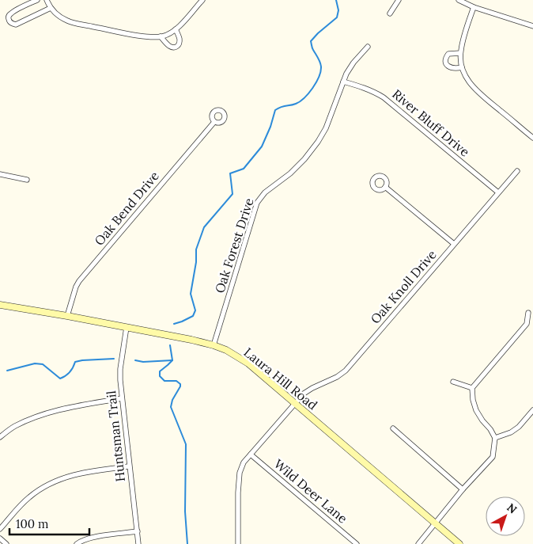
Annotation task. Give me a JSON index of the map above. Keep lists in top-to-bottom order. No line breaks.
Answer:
{"streets":{"main road":["Laura Hill Road"],"street":["River Bluff Drive","Oak Bend Drive","Oak Forest Drive","Oak Knoll Drive","Huntsman Trail","Wild Deer Lane"]},"crossings":[["River Bluff Drive","Oak Forest Drive"],["River Bluff Drive","Oak Knoll Drive"],["Oak Bend Drive","Laura Hill Road"],["Oak Forest Drive","Laura Hill Road"],["Oak Knoll Drive","Laura Hill Road"],["Oak Knoll Drive","Wild Deer Lane"],["Laura Hill Road","Huntsman Trail"]],"scale_bar":"100 m","north":"top right"}
